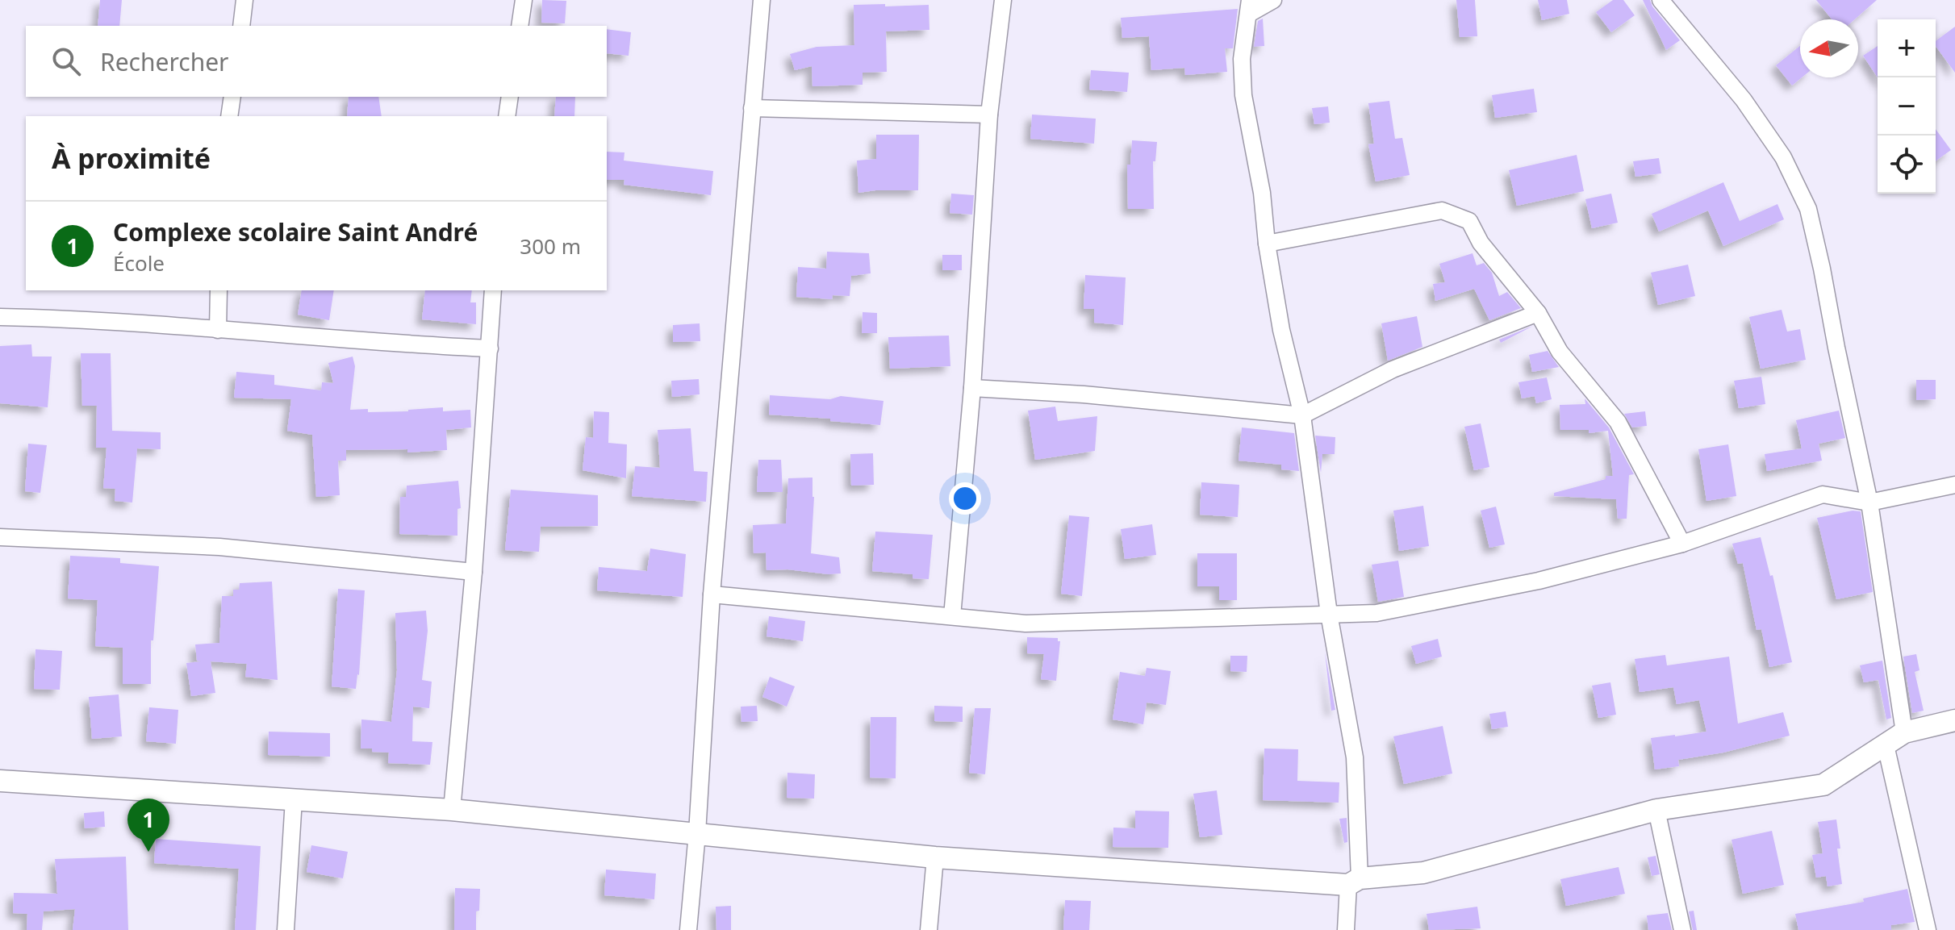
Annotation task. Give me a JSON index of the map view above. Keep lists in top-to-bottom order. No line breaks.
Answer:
{"north":"left","page":{"map_buttons":["+","−"],"search":"Rechercher","heading":"À proximité","list":[{"mark":"1","name":"Complexe scolaire Saint André","note":"École","value":"300 m"}],"pins":"1"}}
